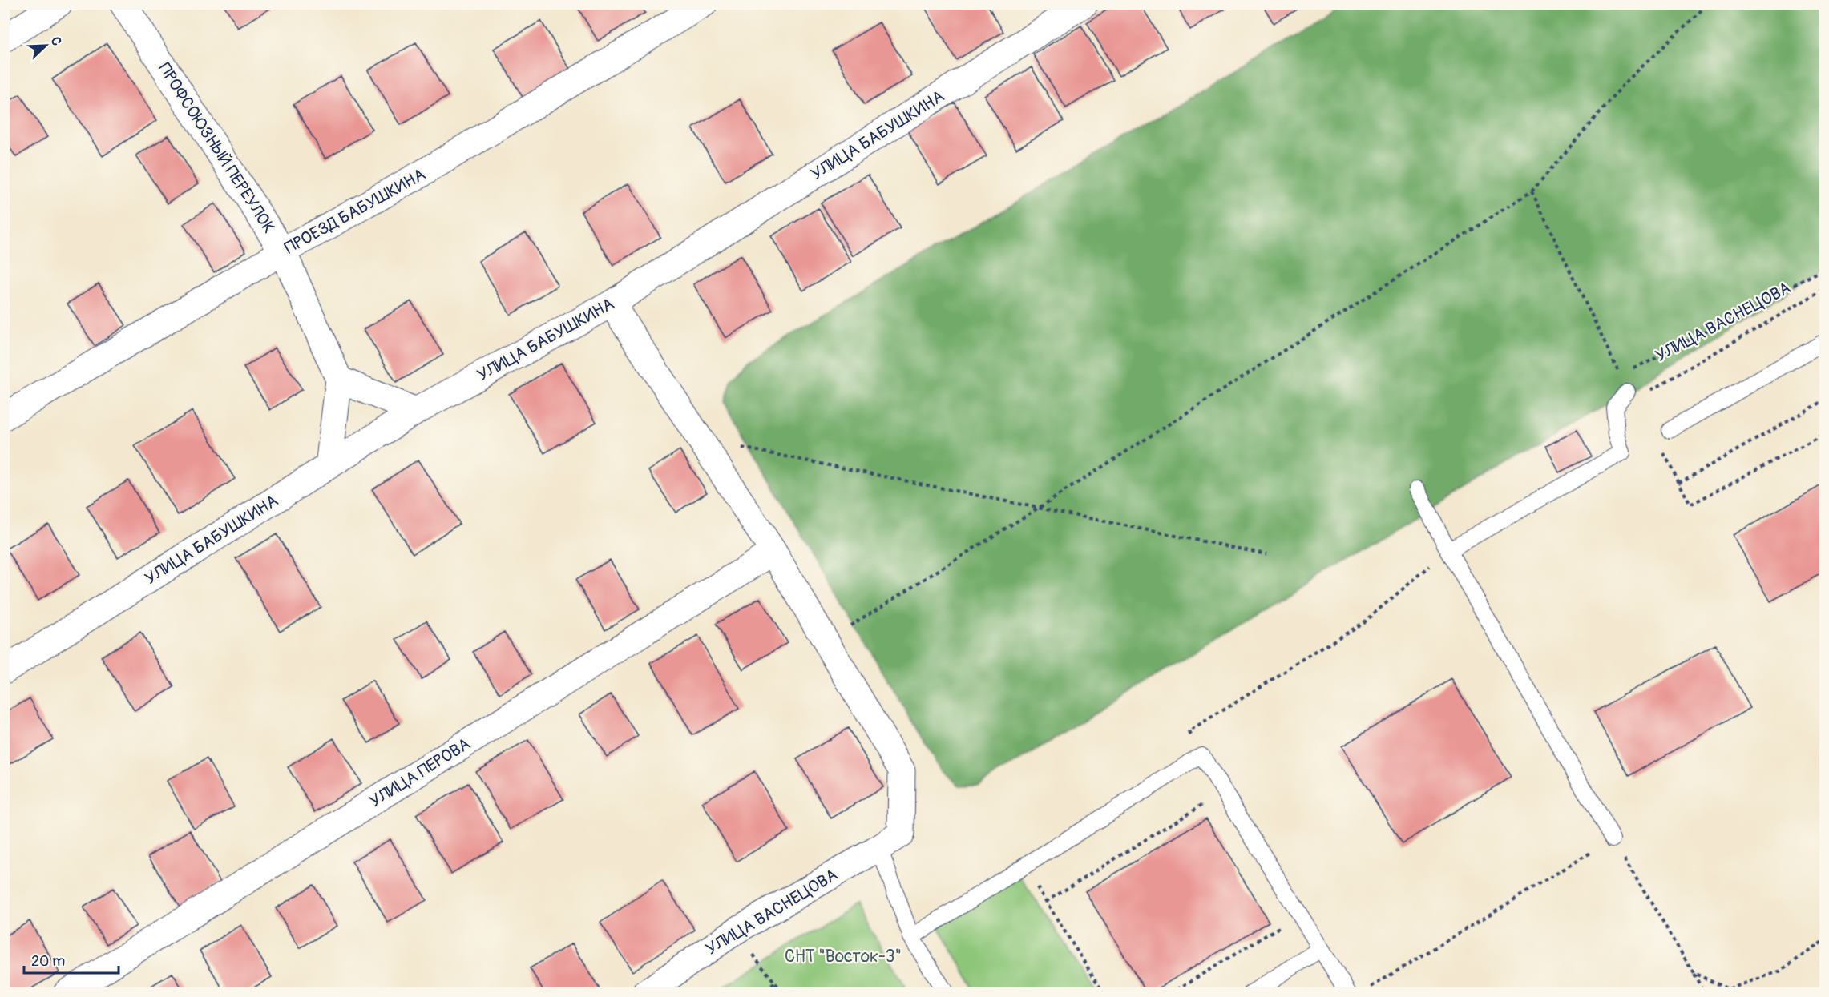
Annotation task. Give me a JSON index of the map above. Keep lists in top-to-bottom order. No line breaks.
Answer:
{"streets":{"street":["УЛИЦА БАБУШКИНА","ПРОФСОЮЗНЫЙ ПЕРЕУЛОК","ПРОЕЗД БАБУШКИНА","УЛИЦА ВАСНЕЦОВА","УЛИЦА ПЕРОВА"]},"crossings":[["ПРОФСОЮЗНЫЙ ПЕРЕУЛОК","ПРОЕЗД БАБУШКИНА"]],"parks":["СНТ \"Восток-3\""],"scale_bar":"20 m","north":"top right"}
